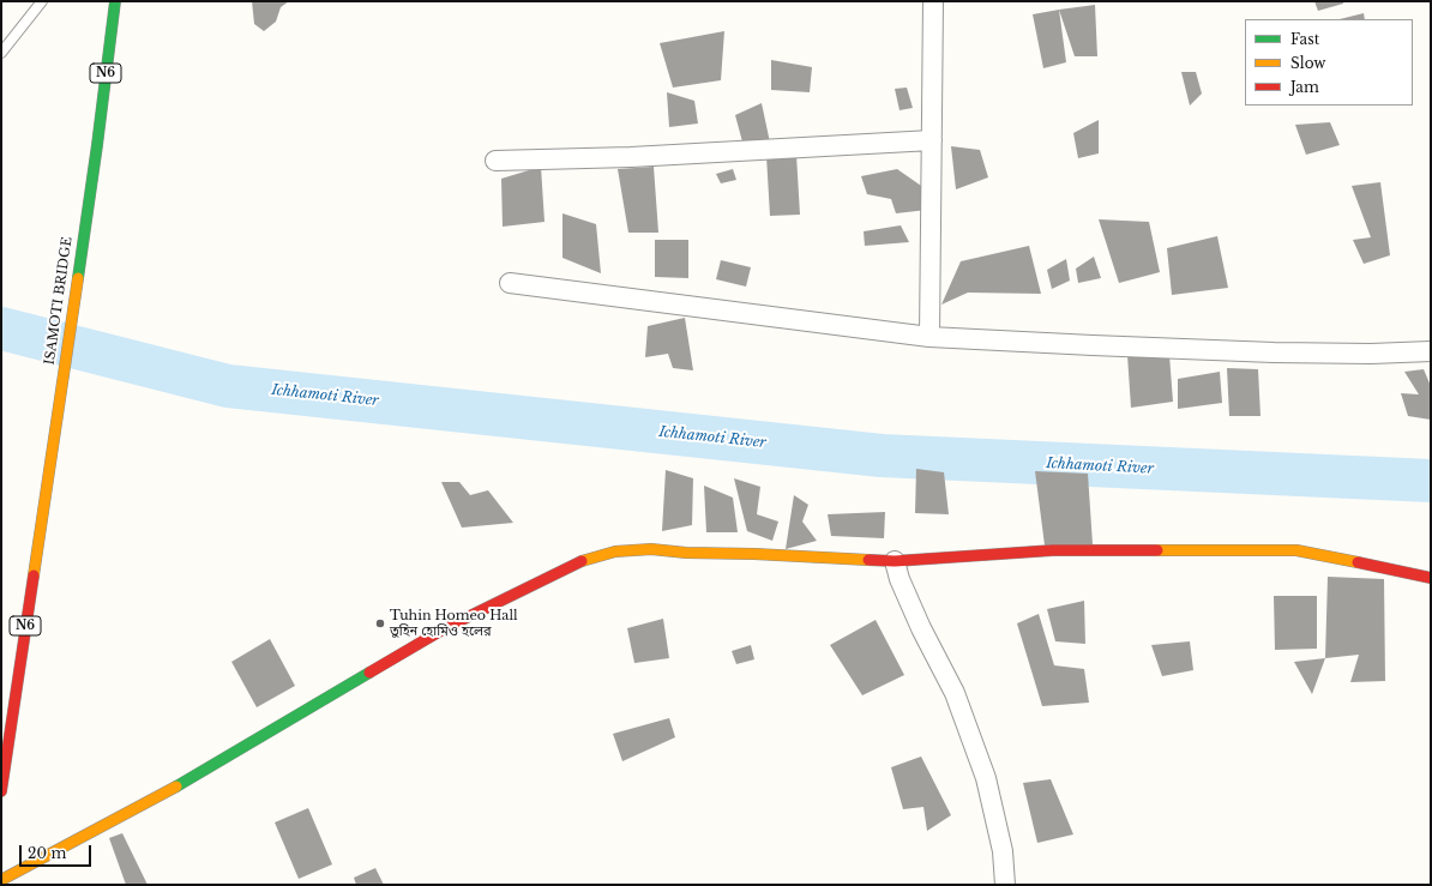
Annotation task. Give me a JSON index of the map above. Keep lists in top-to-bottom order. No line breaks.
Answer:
{"streets":{"main road":["N6","ISAMOTI BRIDGE"]},"water":["Ichhamoti River"],"places":["Tuhin Homeo Hall তুহিন হোমিও হলের"],"legend":["Fast","Slow","Jam"],"scale_bar":"20 m"}
